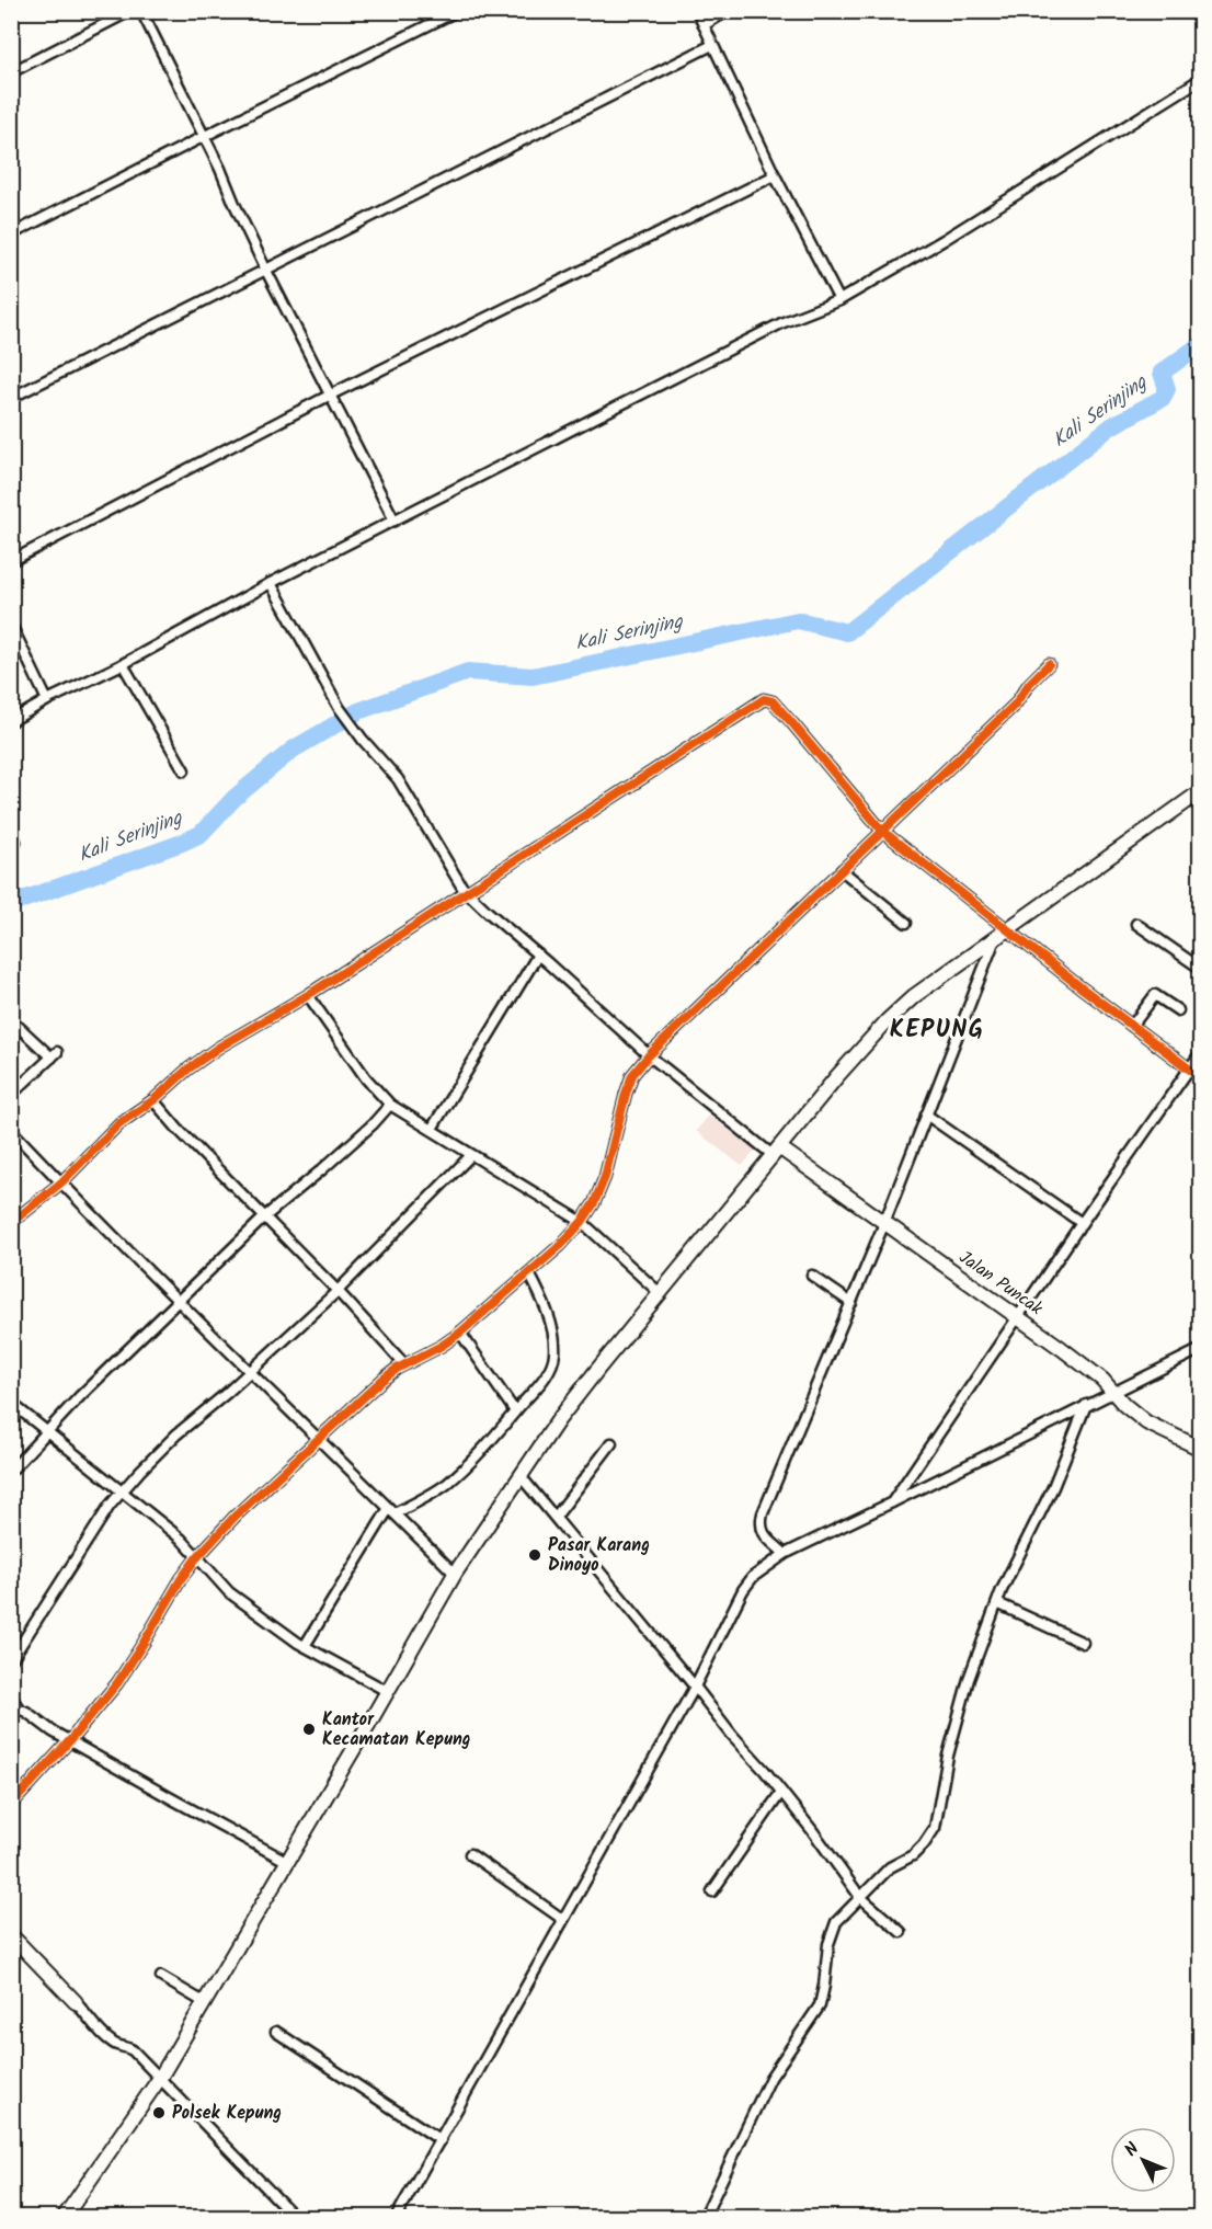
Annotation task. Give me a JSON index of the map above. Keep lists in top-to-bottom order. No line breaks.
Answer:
{"streets":{"main road":["Jalan Puncak"]},"districts":["KEPUNG"],"water":["Kali Serinjing"],"places":["Pasar Karang Dinoyo","Kantor Kecamatan Kepung","Polsek Kepung"],"north":"top left"}
